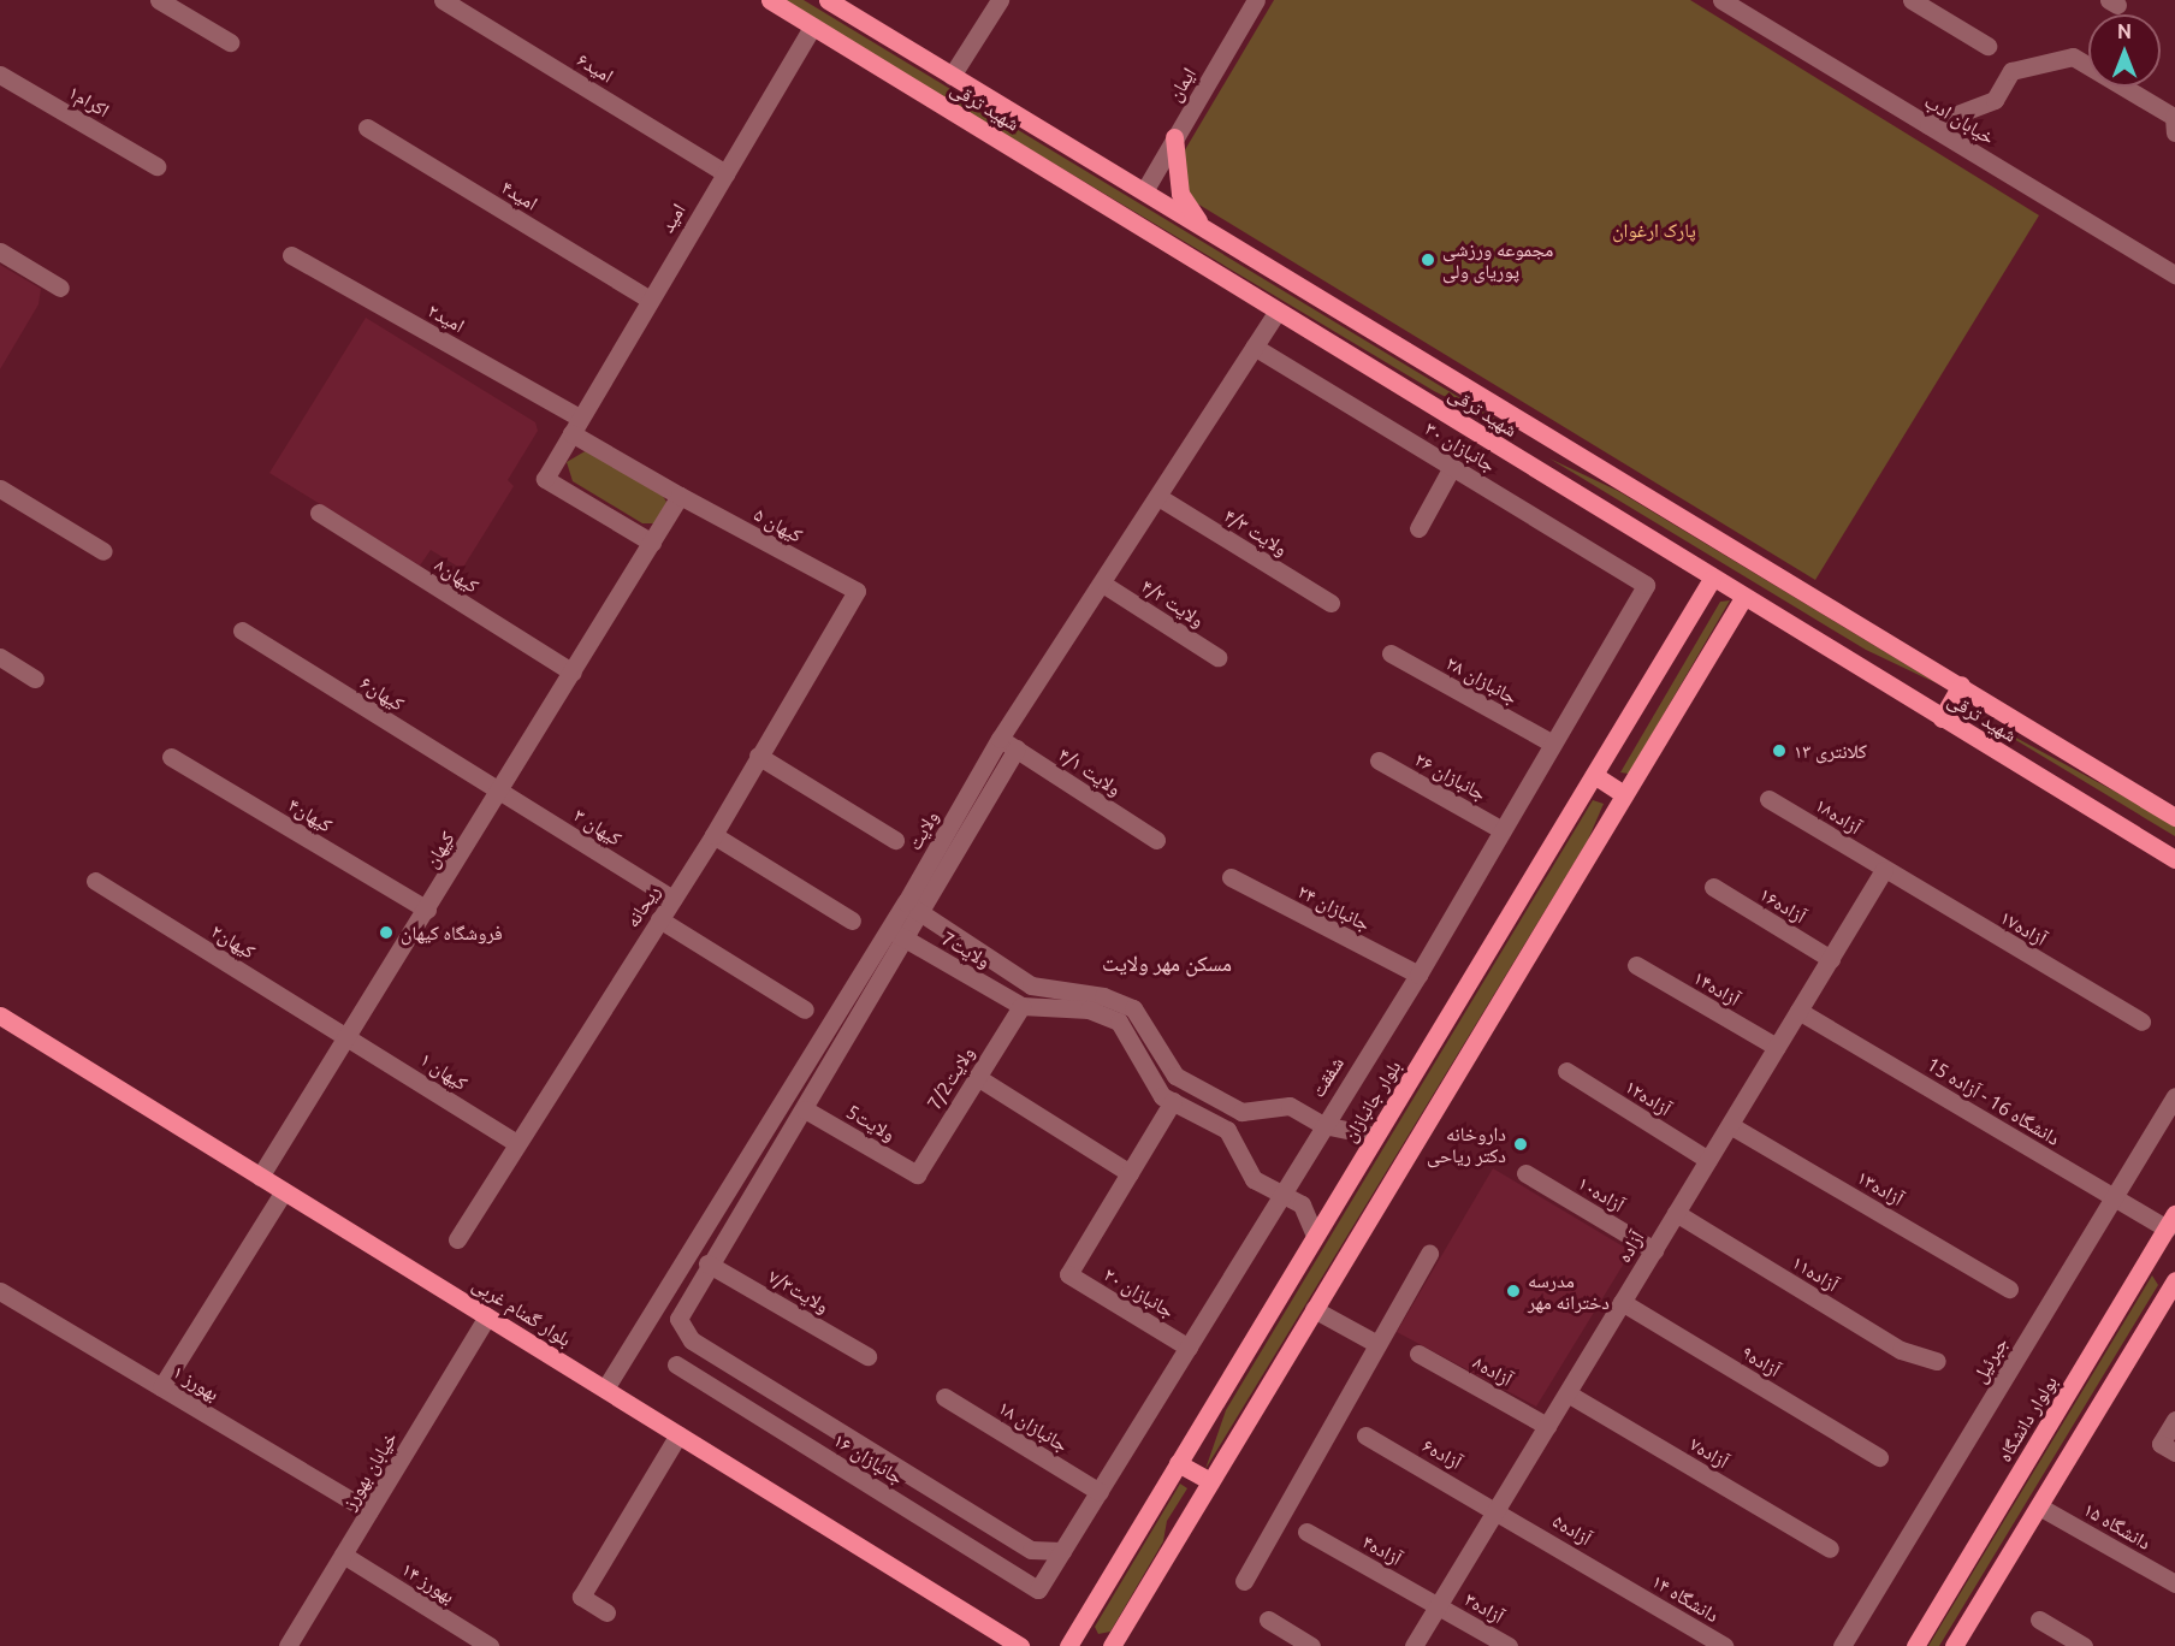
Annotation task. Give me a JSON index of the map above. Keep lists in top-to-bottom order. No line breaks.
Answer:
{"streets":{"main road":["شهید ترقی","بلوار جانبازان","بلوار گمنام غربی","بولوار دانشگاه"],"street":["امید۶","ایمان","اکرام۱","خیابان ادب","امید۴","امید","امید۲","جانبازان ۳۰","کیهان ۵","ولایت ۴/۳","کیهان۸","ولایت ۴/۲","جانبازان ۲۸","کیهان۶","ولایت ۴/۱","جانبازان ۲۶","کیهان۴","آزاده۱۸","کیهان ۳","ولایت","کیهان","آزاده۱۶","ریحانه","جانبازان ۲۴","آزاده۱۷","کیهان۲","ولایت7","آزاده۱۴","کیهان ۱","شفقت","ولایت7/2","آزاده۱۲","دانشگاه 16 - آزاده 15","ولایت5","آزاده۱۳","آزاده۱۰","آزاده","آزاده۱۱","ولایت۷/۳","جانبازان ۲۰","جبرئیل","آزاده۹","آزاده۸","بهورز ۱","جانبازان ۱۸","آزاده۷","آزاده۶","جانبازان ۱۶","خیابان بهورز","دانشگاه ۱۵","آزاده۵","آزاده۴","بهورز ۱۴","دانشگاه ۱۴","آزاده۳"]},"crossings":[["امید۶","امید"],["ایمان","شهید ترقی"],["شهید ترقی","امید"],["شهید ترقی","ولایت"],["شهید ترقی","بلوار جانبازان"],["امید۴","امید"],["امید","امید۲"],["امید","کیهان"],["جانبازان ۳۰","ولایت"],["جانبازان ۳۰","شفقت"],["کیهان ۵","ریحانه"],["ولایت ۴/۳","ولایت"],["کیهان۸","کیهان"],["ولایت ۴/۲","ولایت"],["جانبازان ۲۸","شفقت"],["کیهان۶","کیهان ۳"],["کیهان۶","کیهان"],["ولایت ۴/۱","ولایت"],["جانبازان ۲۶","شفقت"],["کیهان۴","کیهان"],["آزاده۱۸","آزاده۱۷"],["آزاده۱۸","آزاده"],["کیهان ۳","کیهان"],["کیهان ۳","ریحانه"],["ولایت","ولایت7"],["ولایت","بلوار گمنام غربی"],["کیهان","کیهان۲"],["کیهان","کیهان ۱"],["کیهان","بلوار گمنام غربی"],["آزاده۱۶","آزاده"],["ریحانه","کیهان ۱"],["جانبازان ۲۴","شفقت"],["آزاده۱۷","آزاده"],["کیهان۲","کیهان ۱"],["ولایت7","شفقت"],["ولایت7","ولایت7/2"],["آزاده۱۴","آزاده"],["شفقت","جانبازان ۲۰"],["شفقت","جانبازان ۱۸"],["شفقت","جانبازان ۱۶"],["ولایت7/2","ولایت5"],["آزاده۱۲","آزاده"],["دانشگاه 16 - آزاده 15","آزاده"],["دانشگاه 16 - آزاده 15","جبرئیل"],["دانشگاه 16 - آزاده 15","بولوار دانشگاه"],["آزاده۱۳","آزاده"],["آزاده۱۰","آزاده"],["آزاده","آزاده۱۱"],["آزاده","آزاده۹"],["آزاده","آزاده۸"],["آزاده","آزاده۷"],["آزاده","آزاده۶"],["آزاده","آزاده۵"],["آزاده","آزاده۴"],["آزاده","آزاده۳"],["بلوار گمنام غربی","خیابان بهورز"],["بهورز ۱","خیابان بهورز"],["آزاده۶","آزاده۵"],["خیابان بهورز","بهورز ۱۴"],["آزاده۵","دانشگاه ۱۴"],["آزاده۴","آزاده۳"]],"districts":["مسکن مهر ولایت"],"parks":["پارک ارغوان"],"places":["مجموعه ورزشی پوریای ولی","کلانتری ۱۳","فروشگاه کیهان","داروخانه دکتر ریاحی","مدرسه دخترانه مهر"],"north":"top"}
